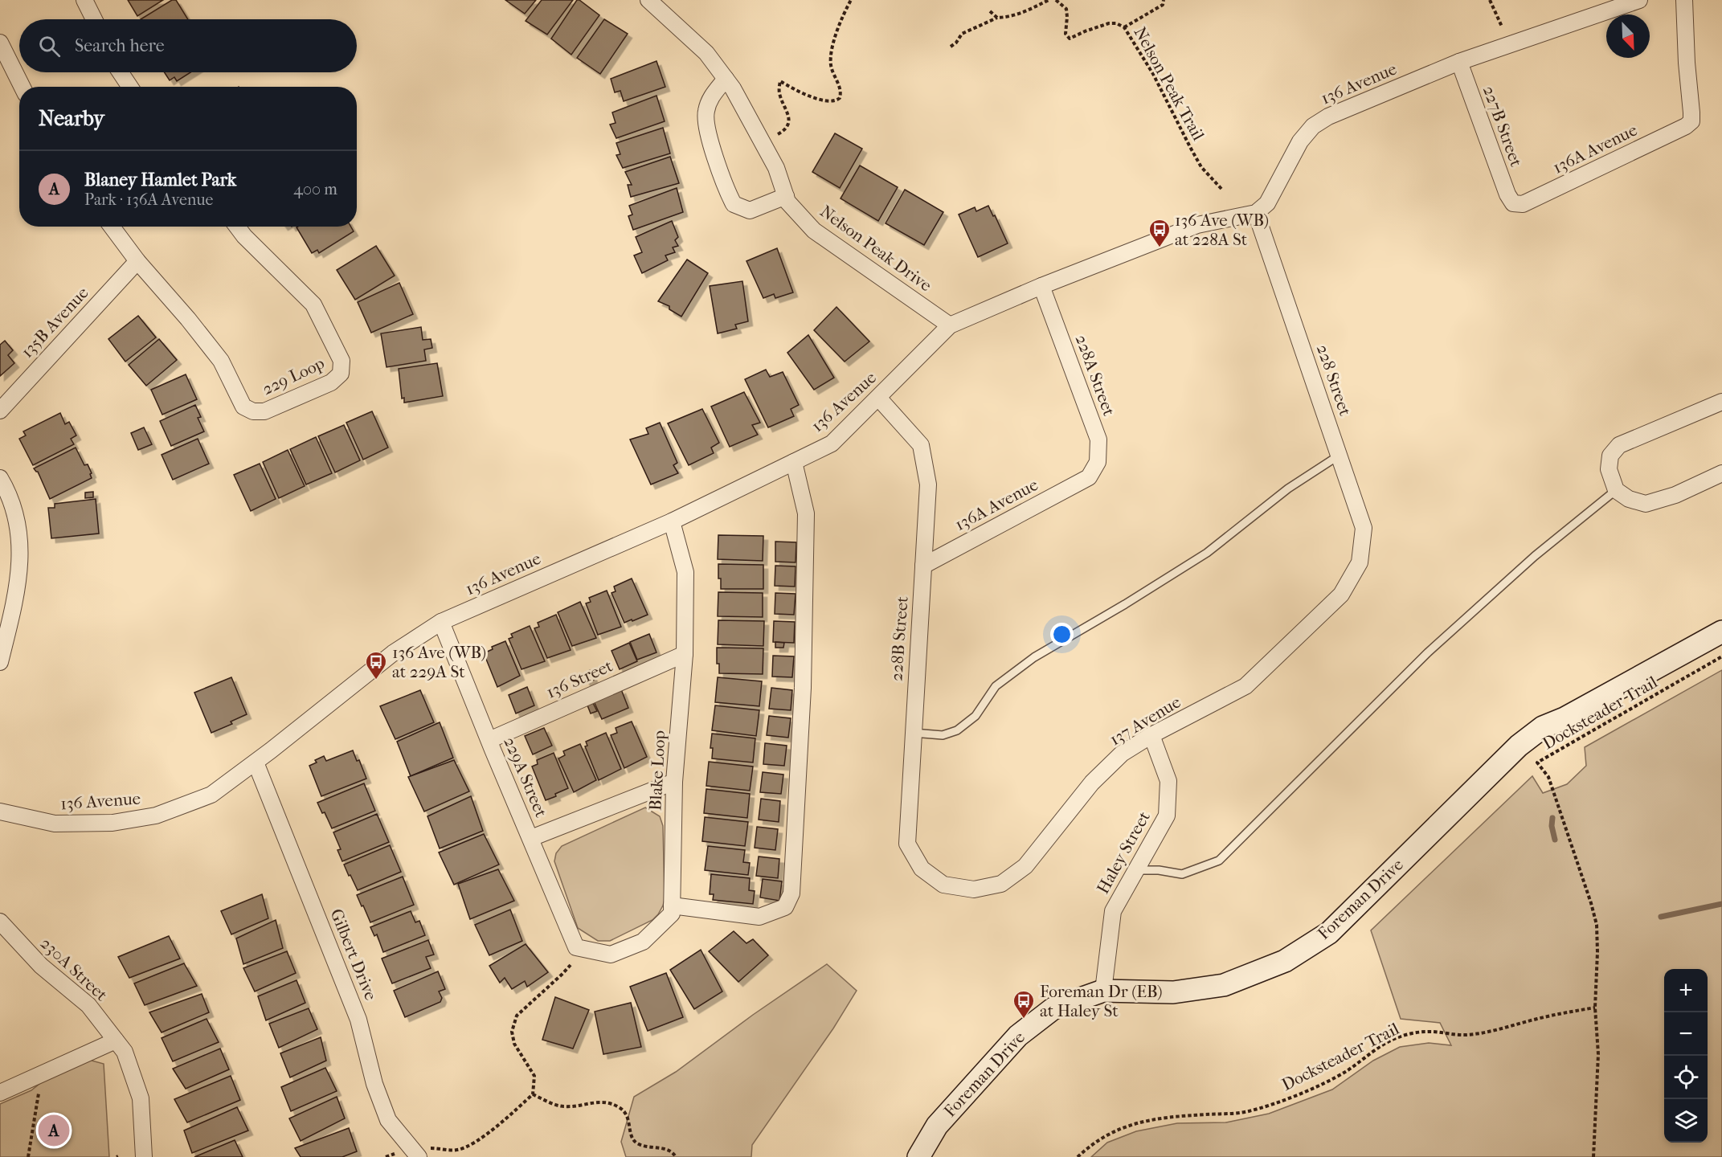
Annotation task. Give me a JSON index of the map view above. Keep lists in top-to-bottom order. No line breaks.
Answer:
{"streets":{"street":["136 Avenue","227B Street","136A Avenue","Nelson Peak Drive","135B Avenue","228A Street","229 Loop","228 Street","228B Street","136 Street","137 Avenue","Blake Loop","229A Street","Haley Street","Foreman Drive","Gilbert Drive","230A Street"],"path":["Nelson Peak Trail","Docksteader Trail"]},"crossings":[["136 Avenue","227B Street"],["136 Avenue","Nelson Peak Drive"],["136 Avenue","228A Street"],["136 Avenue","228 Street"],["136 Avenue","228B Street"],["136 Avenue","Blake Loop"],["136 Avenue","229A Street"],["136 Avenue","Gilbert Drive"],["227B Street","136A Avenue"],["136A Avenue","228A Street"],["136A Avenue","228B Street"],["135B Avenue","229 Loop"],["228 Street","137 Avenue"],["228B Street","137 Avenue"],["136 Street","Blake Loop"],["136 Street","229A Street"],["137 Avenue","Haley Street"],["Blake Loop","229A Street"],["Haley Street","Foreman Drive"]],"places":{"bus stop":["136 Ave (WB) at 228A St","136 Ave (WB) at 229A St","Foreman Dr (EB) at Haley St"]},"north":"bottom right","page":{"search":"Search here","heading":"Nearby","list":[{"mark":"A","name":"Blaney Hamlet Park","note":"Park · 136A Avenue","value":"400 m"}],"map_buttons":["+","−"],"pins":"A"}}
